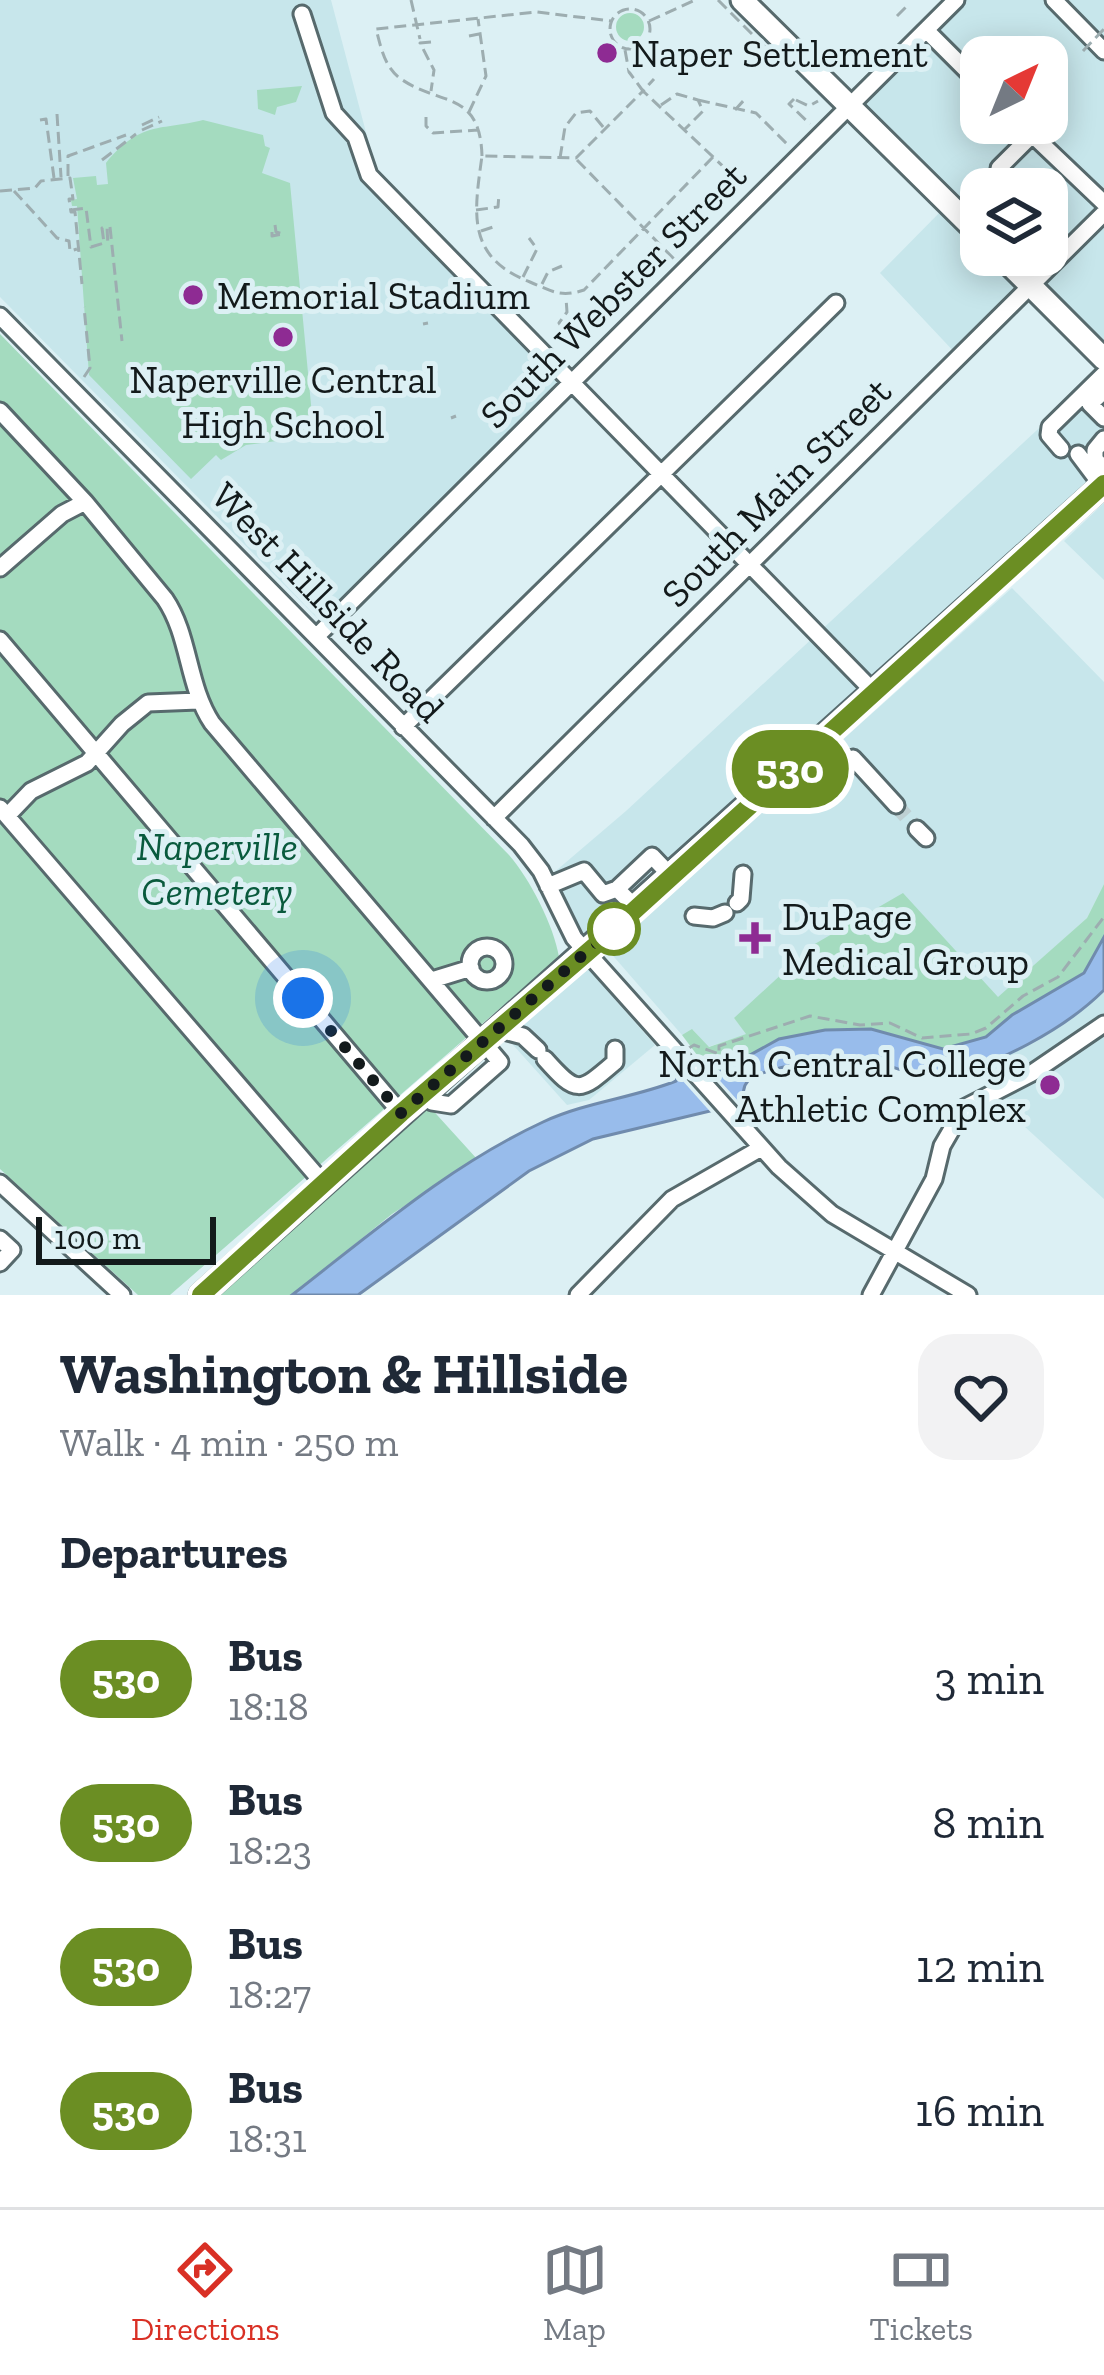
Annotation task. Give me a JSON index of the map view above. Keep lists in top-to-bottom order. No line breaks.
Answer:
{"streets":{"street":["South Webster Street","South Main Street","West Hillside Road"]},"crossings":[["South Webster Street","West Hillside Road"],["South Main Street","West Hillside Road"]],"parks":["Naperville Cemetery"],"places":{"other":["Naper Settlement","Memorial Stadium","Naperville Central High School","North Central College Athletic Complex"],"health":["DuPage Medical Group"]},"lines":["bus line 530"],"scale_bar":"100 m","north":"top right","page":{"on_map":"530","scale":"100 m","heading":[["Washington & Hillside","Walk · 4 min · 250 m"],"Departures"],"list":[{"mark":"530","name":"Bus","note":"18:18","value":"3 min"},{"mark":"530","name":"Bus","note":"18:23","value":"8 min"},{"mark":"530","name":"Bus","note":"18:27","value":"12 min"},{"mark":"530","name":"Bus","note":"18:31","value":"16 min"}],"tabs":["Directions","Map","Tickets"]}}
